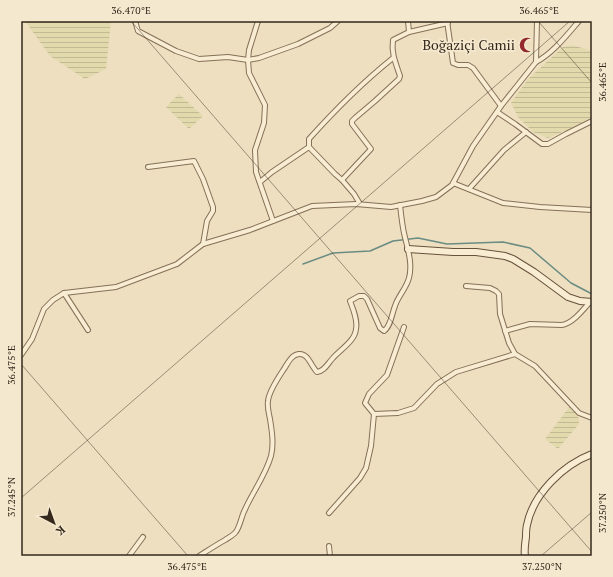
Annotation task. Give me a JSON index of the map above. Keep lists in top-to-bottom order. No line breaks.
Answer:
{"places":{"mosque":["Boğaziçi Camii"]},"north":"bottom right","coordinates":["36.470°E","36.465°E","36.475°E","37.245°N","37.250°N"]}
